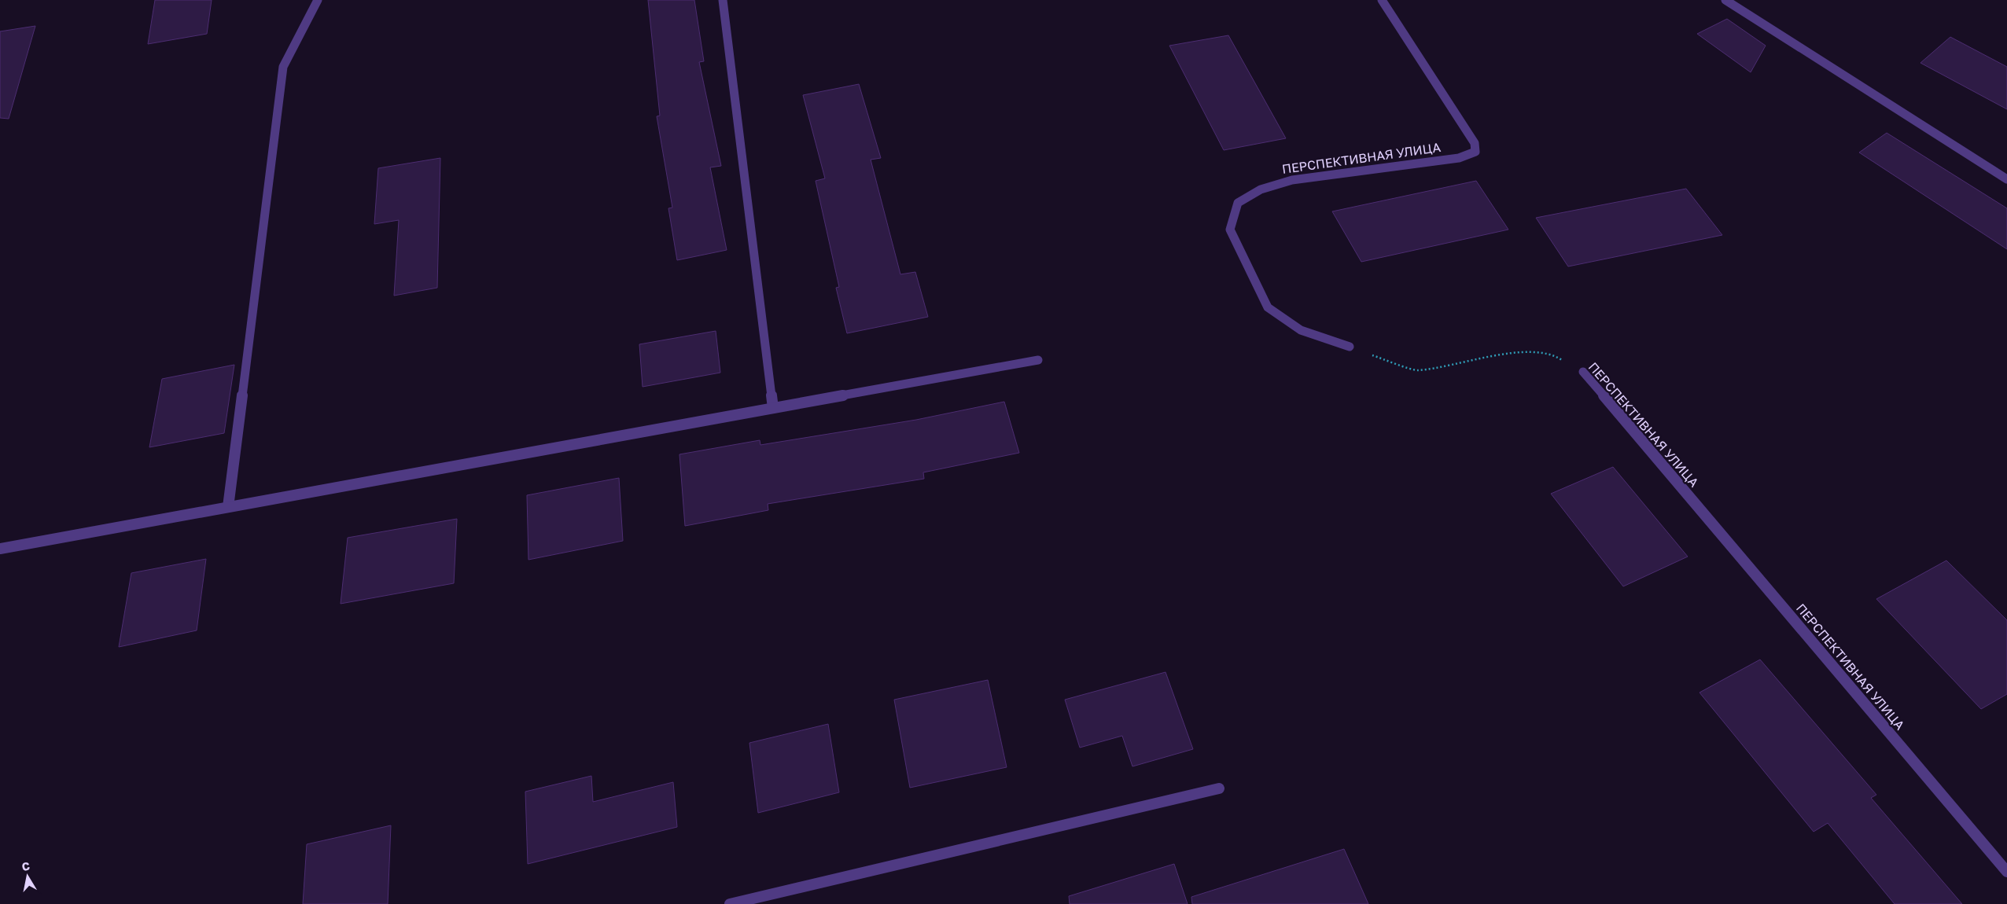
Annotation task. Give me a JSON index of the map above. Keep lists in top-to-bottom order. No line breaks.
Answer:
{"streets":{"street":["ПЕРСПЕКТИВНАЯ УЛИЦА"]},"north":"top"}
